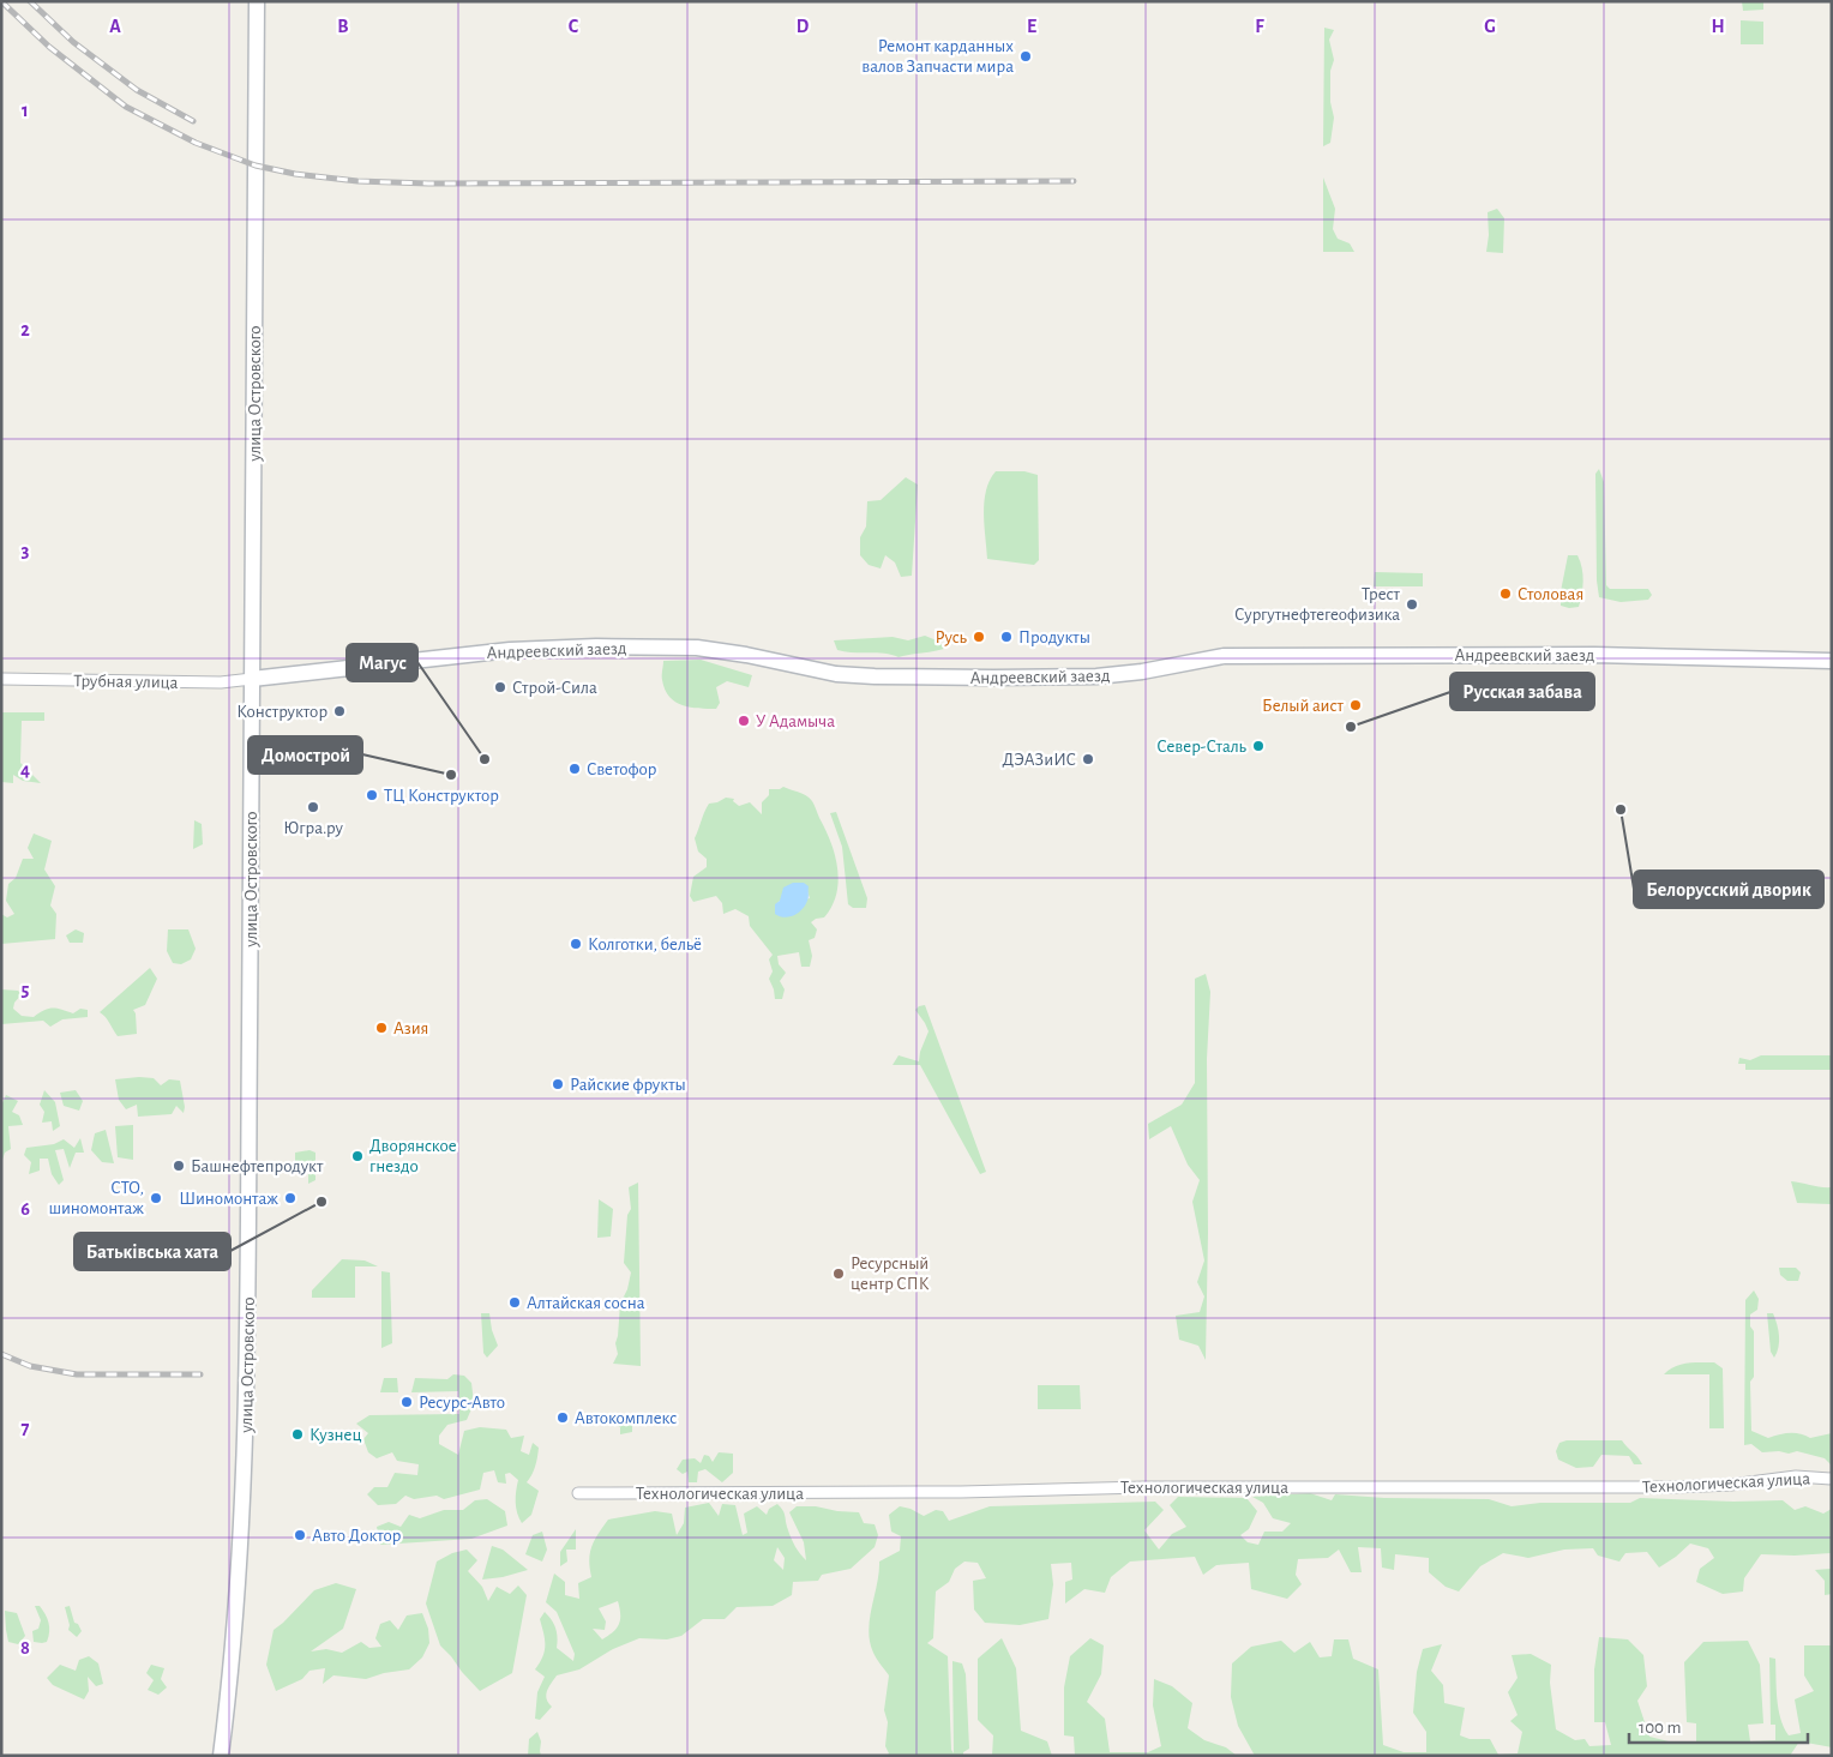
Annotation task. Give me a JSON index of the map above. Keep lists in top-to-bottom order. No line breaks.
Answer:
{"streets":{"main road":["улица Островского","Андреевский заезд"],"street":["Трубная улица","Технологическая улица"]},"crossings":[["улица Островского","Андреевский заезд"],["улица Островского","Трубная улица"],["Андреевский заезд","Трубная улица"]],"places":["Ремонт карданных валов Запчасти мира","Столовая","Трест Сургутнефтегеофизика","Русь","Продукты","Строй-Сила","Белый аист","Конструктор","У Адамыча","Русская забава","Север-Сталь","Магус","ДЭАЗиИС","Светофор","Домострой","ТЦ Конструктор","Югра.ру","Белорусский дворик","Колготки, бельё","Азия","Райские фрукты","Дворянское гнездо","Башнефтепродукт","СТО, шиномонтаж","Шиномонтаж","Батькiвська хата","Ресурсный центр СПК","Алтайская сосна","Ресурс-Авто","Автокомплекс","Кузнец","Авто Доктор"],"scale_bar":"100 m","grid":{"columns":["A","B","C","D","E","F","G","H"],"rows":["1","2","3","4","5","6","7","8"]}}
